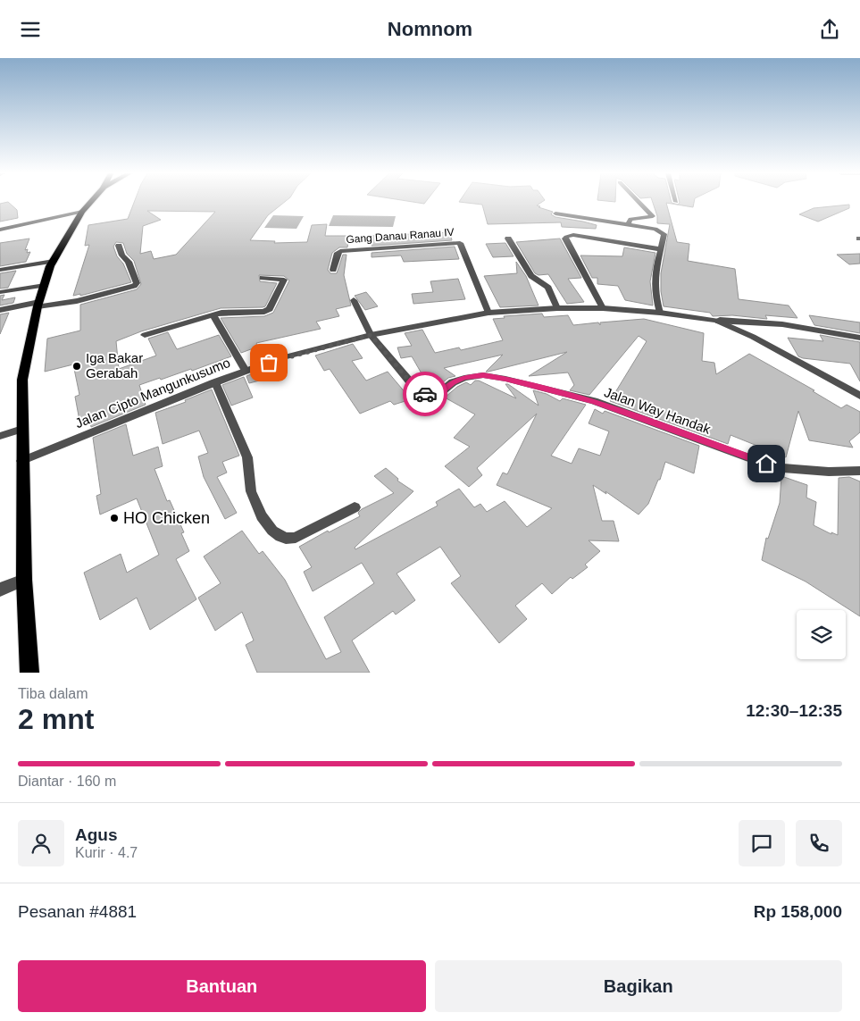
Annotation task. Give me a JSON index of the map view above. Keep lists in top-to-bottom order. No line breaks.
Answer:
{"streets":{"street":["Gang Danau Ranau IV","Jalan Cipto Mangunkusumo","Jalan Way Handak"]},"crossings":[["Gang Danau Ranau IV","Jalan Cipto Mangunkusumo"],["Jalan Cipto Mangunkusumo","Jalan Way Handak"]],"places":["Iga Bakar Gerabah","HO Chicken"],"page":{"header":"Nomnom","heading":["2 mnt","Tiba dalam","12:30–12:35"],"panel":["Agus","Kurir · 4.7","Pesanan #4881","Rp 158,000"],"bar":"Diantar · 160 m","buttons":["Bantuan","Bagikan"]}}
